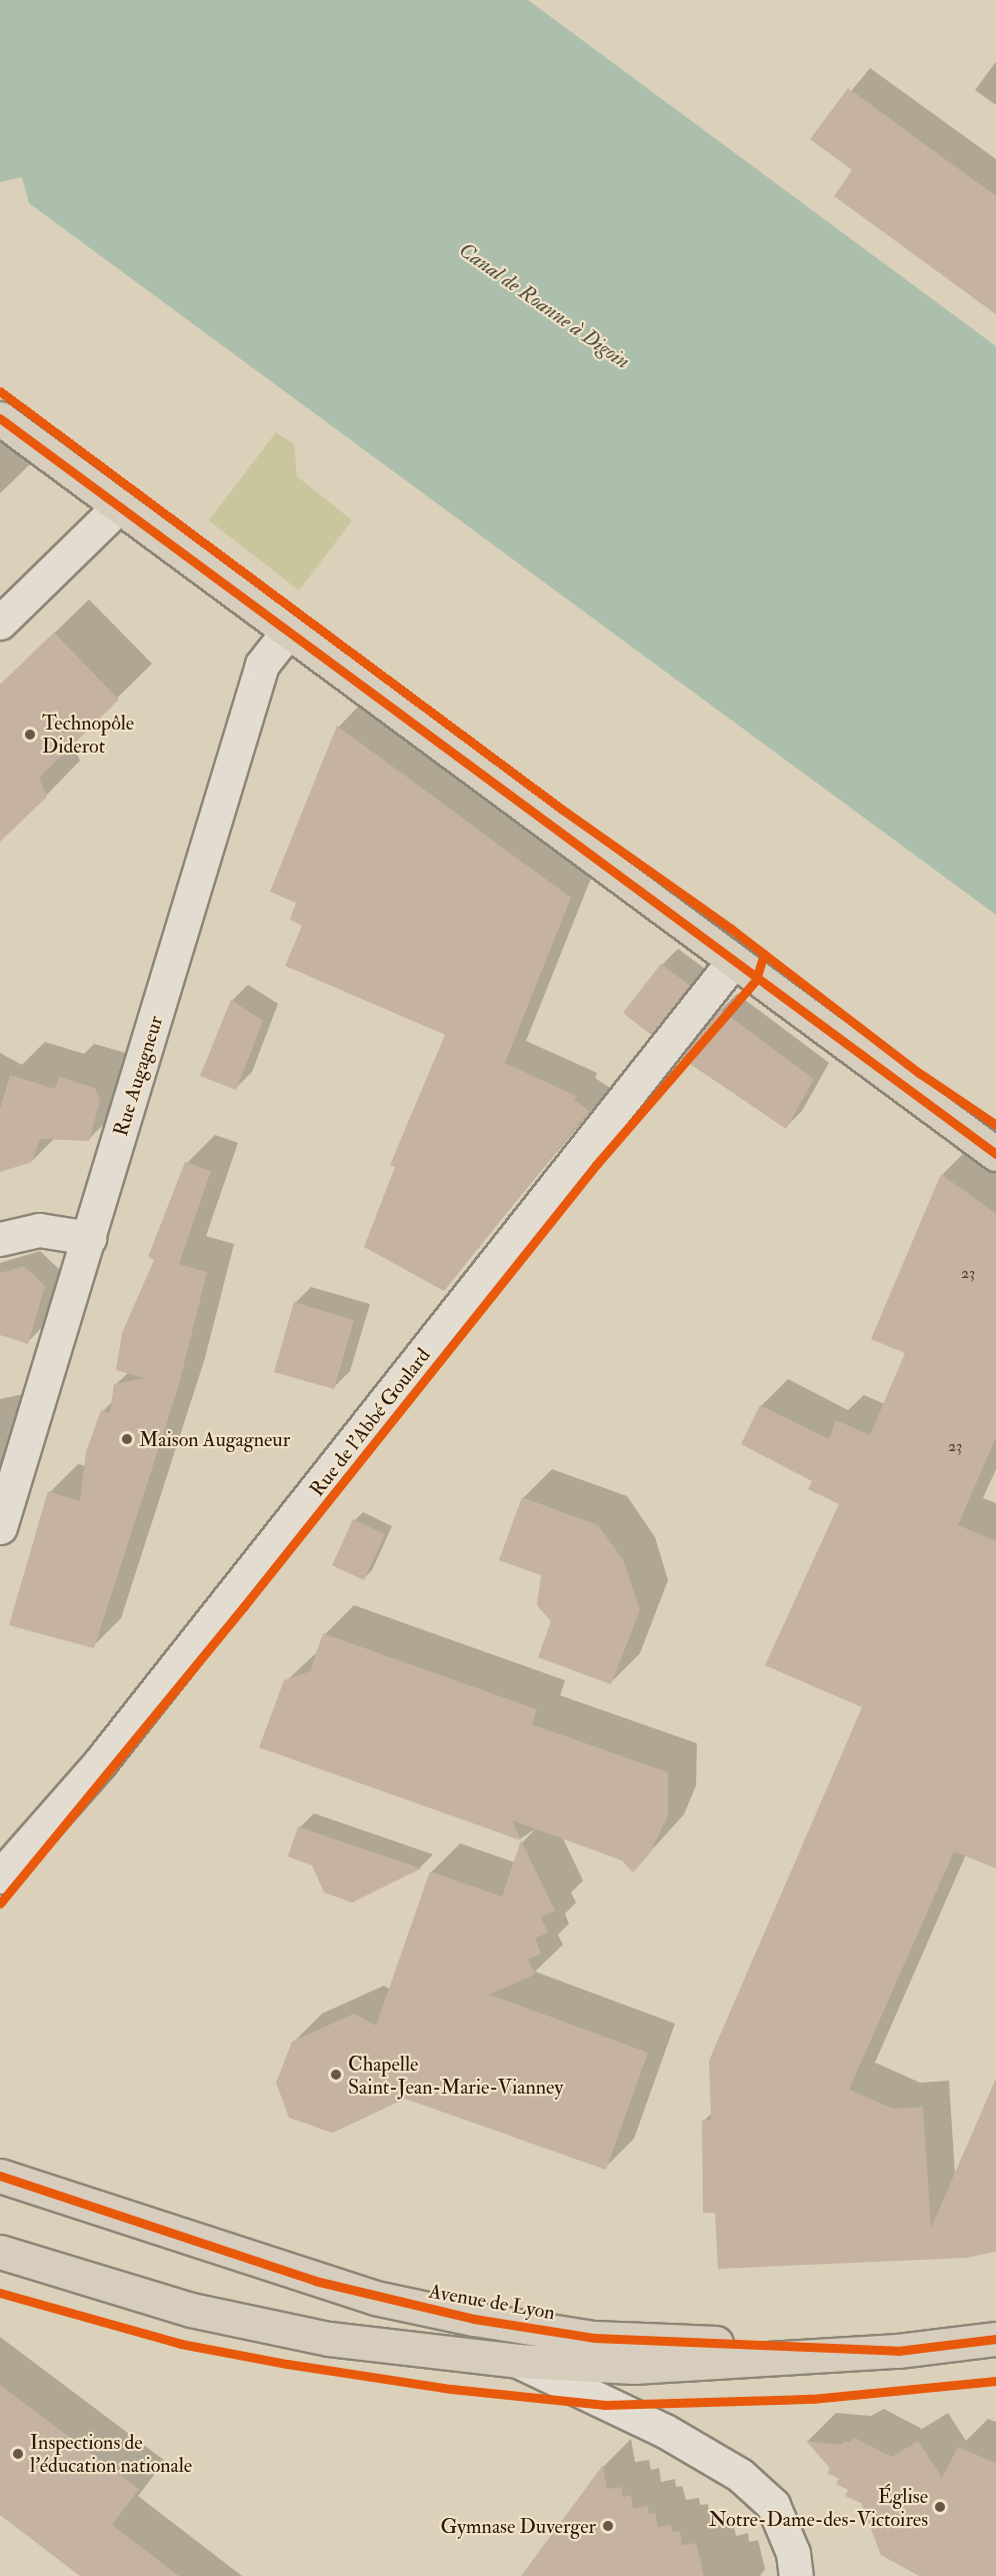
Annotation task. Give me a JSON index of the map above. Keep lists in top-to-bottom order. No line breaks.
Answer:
{"streets":{"main road":["Avenue de Lyon"],"street":["Rue Augagneur","Rue de l'Abbé Goulard"]},"water":["Canal de Roanne à Digoin"],"places":["Technopôle Diderot","Maison Augagneur","Chapelle Saint-Jean-Marie-Vianney","Inspections de l'éducation nationale","Église Notre-Dame-des-Victoires","Gymnase Duverger"],"house_numbers":["23","23"]}
